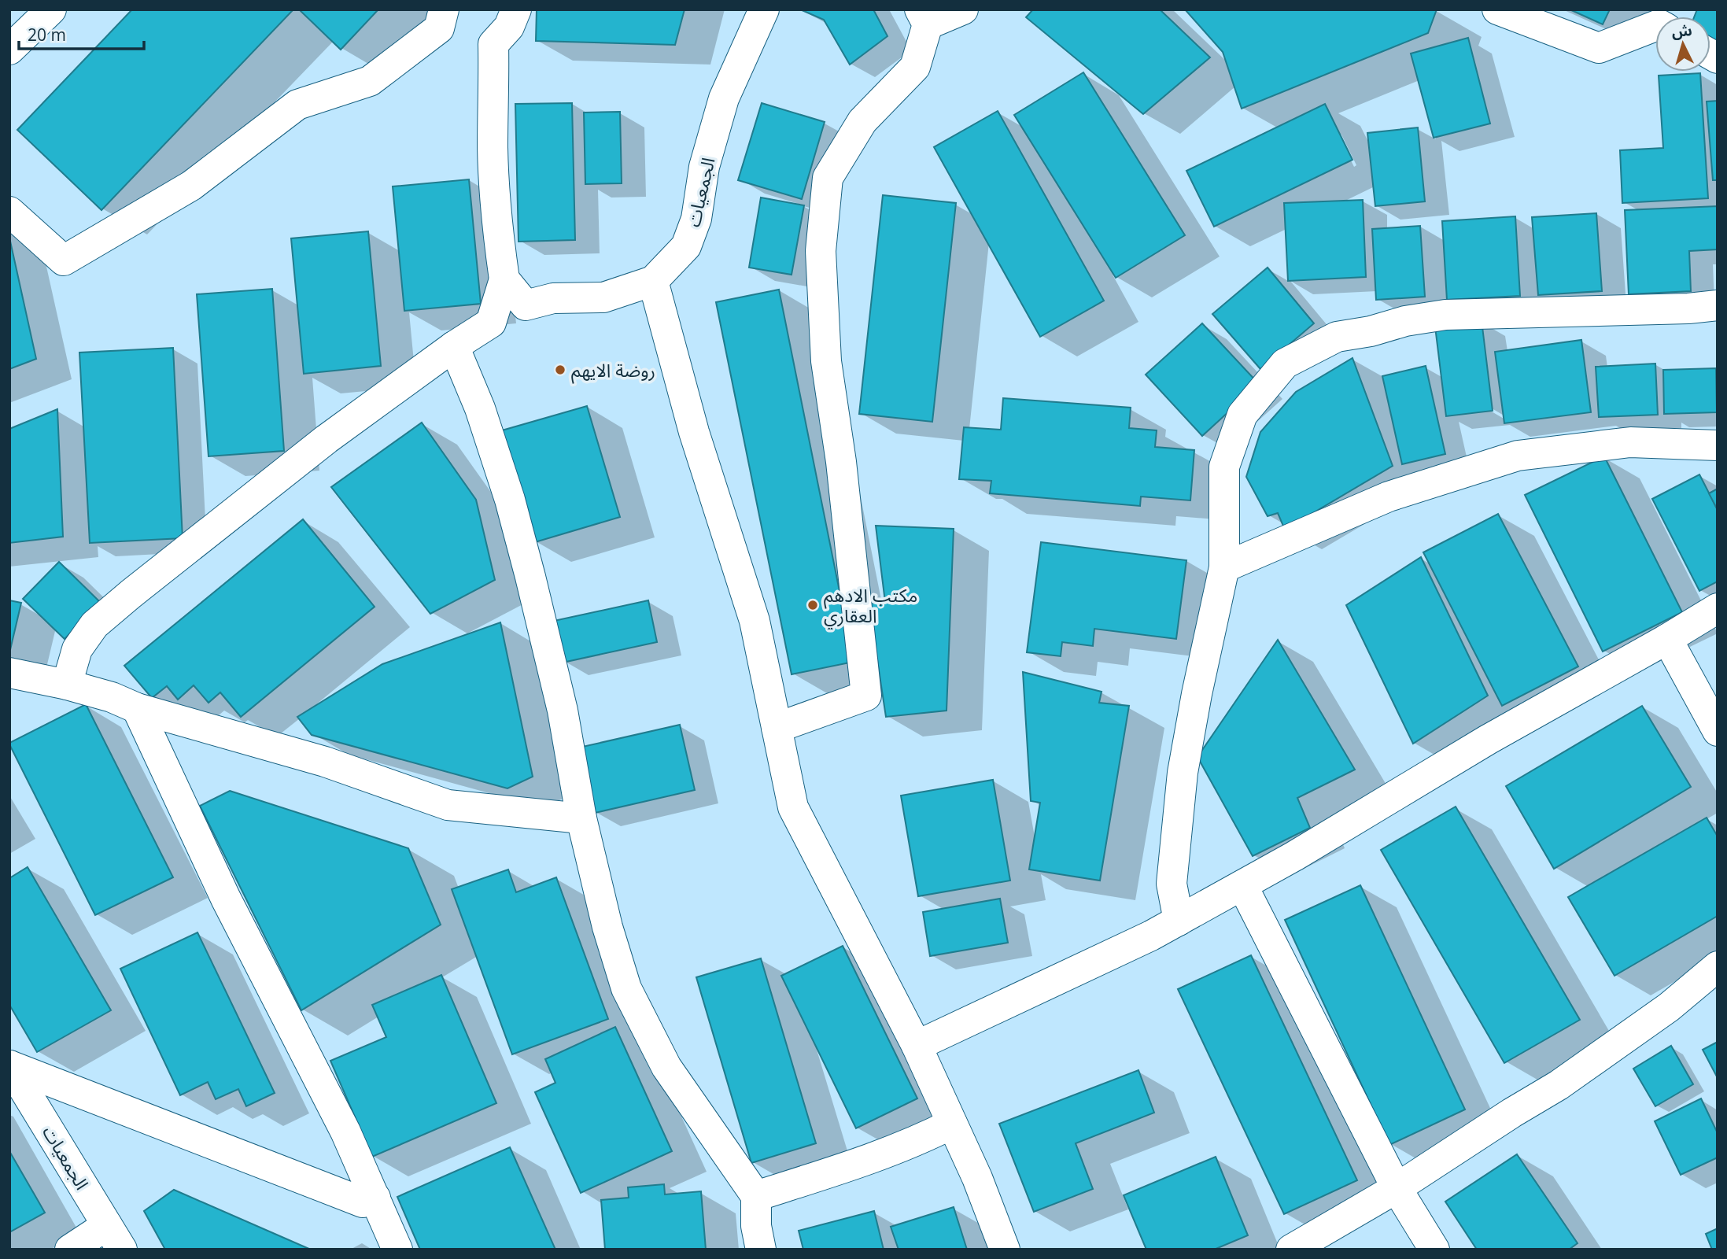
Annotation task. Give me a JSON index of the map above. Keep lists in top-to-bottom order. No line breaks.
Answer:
{"streets":{"street":["الجمعيات"]},"places":["روضة الايهم","مكتب الادهم العقاري"],"scale_bar":"20 m","north":"top"}
